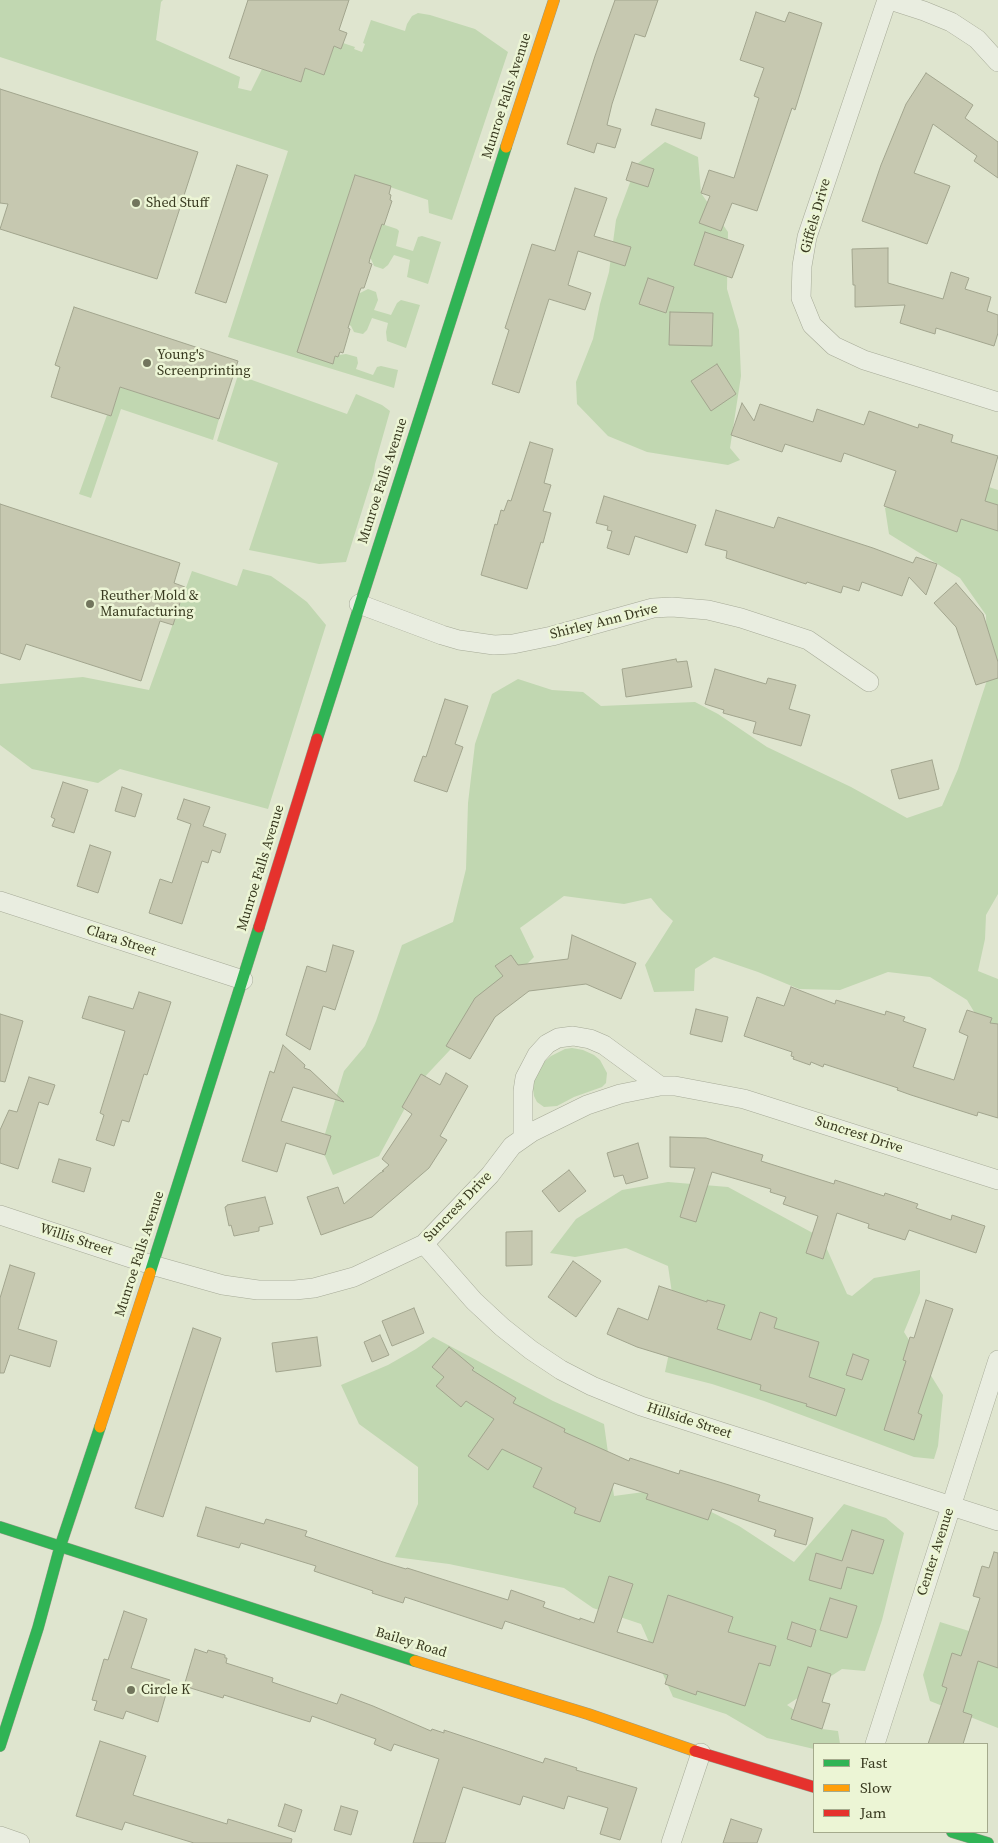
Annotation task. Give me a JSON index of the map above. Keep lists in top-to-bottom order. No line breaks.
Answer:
{"streets":{"street":["Munroe Falls Avenue","Giffels Drive","Shirley Ann Drive","Clara Street","Suncrest Drive","Willis Street","Hillside Street","Center Avenue","Bailey Road"]},"crossings":[["Munroe Falls Avenue","Shirley Ann Drive"],["Munroe Falls Avenue","Clara Street"],["Munroe Falls Avenue","Suncrest Drive"],["Munroe Falls Avenue","Willis Street"],["Munroe Falls Avenue","Bailey Road"],["Suncrest Drive","Willis Street"],["Suncrest Drive","Hillside Street"],["Hillside Street","Center Avenue"]],"places":["Shed Stuff","Young's Screenprinting","Reuther Mold & Manufacturing","Circle K"],"legend":["Fast","Slow","Jam"]}
